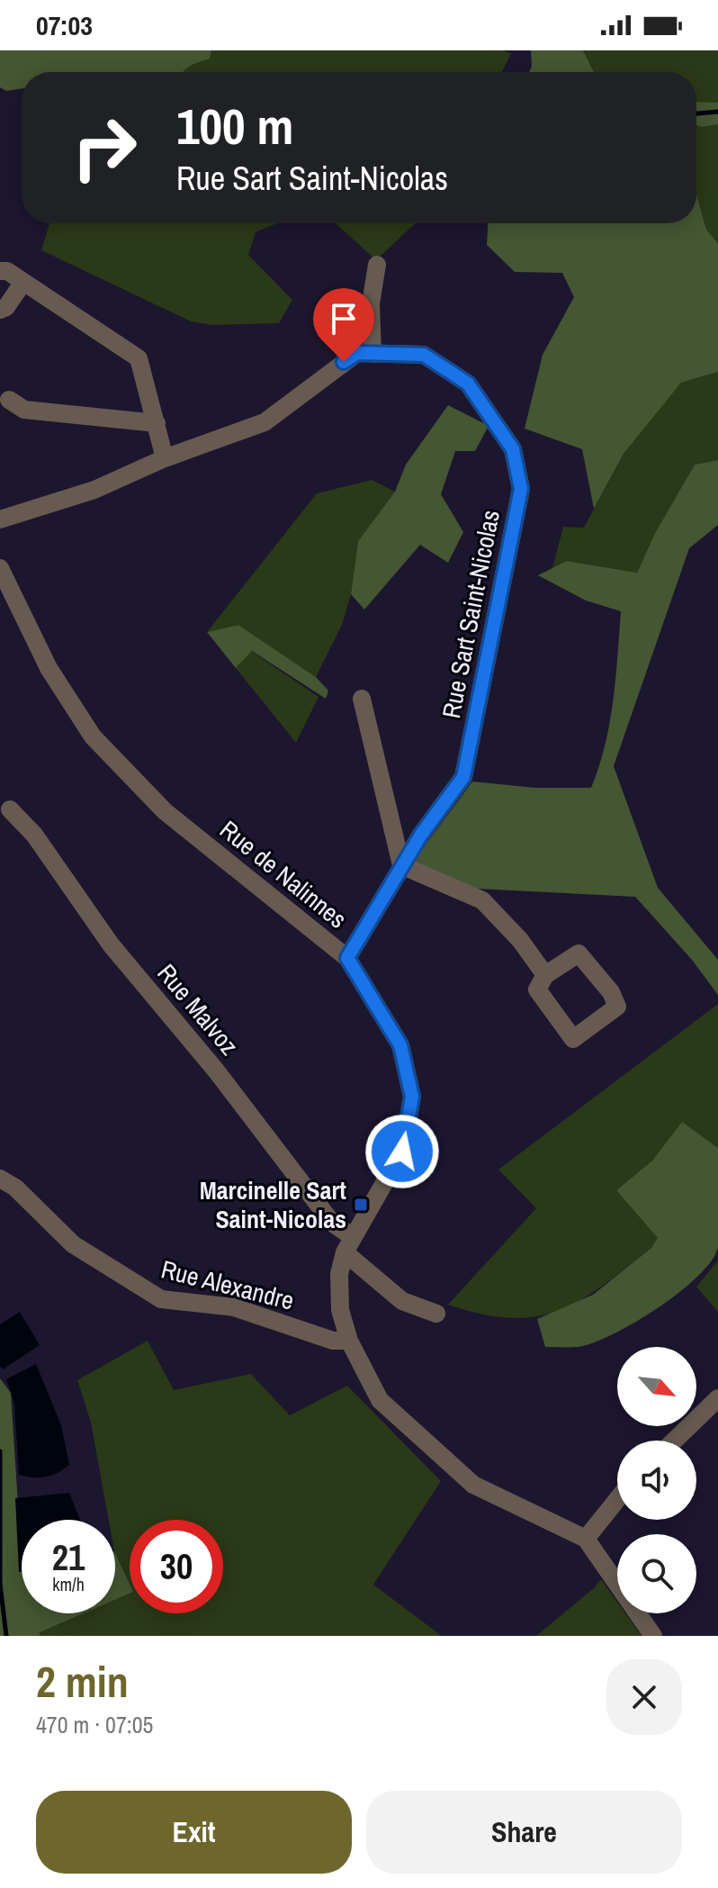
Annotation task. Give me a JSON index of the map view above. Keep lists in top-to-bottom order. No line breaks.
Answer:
{"streets":{"street":["Rue Sart Saint-Nicolas","Rue de Nalinnes","Rue Malvoz","Rue Alexandre"]},"crossings":[["Rue Sart Saint-Nicolas","Rue de Nalinnes"],["Rue de Nalinnes","Rue Malvoz"],["Rue de Nalinnes","Rue Alexandre"]],"places":{"transit":["Marcinelle Sart Saint-Nicolas"]},"north":"bottom right","page":{"status":"07:03","turn":["100 m","Rue Sart Saint-Nicolas"],"speed":"21 km/h","limit":"30","heading":["2 min","470 m · 07:05"],"buttons":["Exit","Share"]}}
